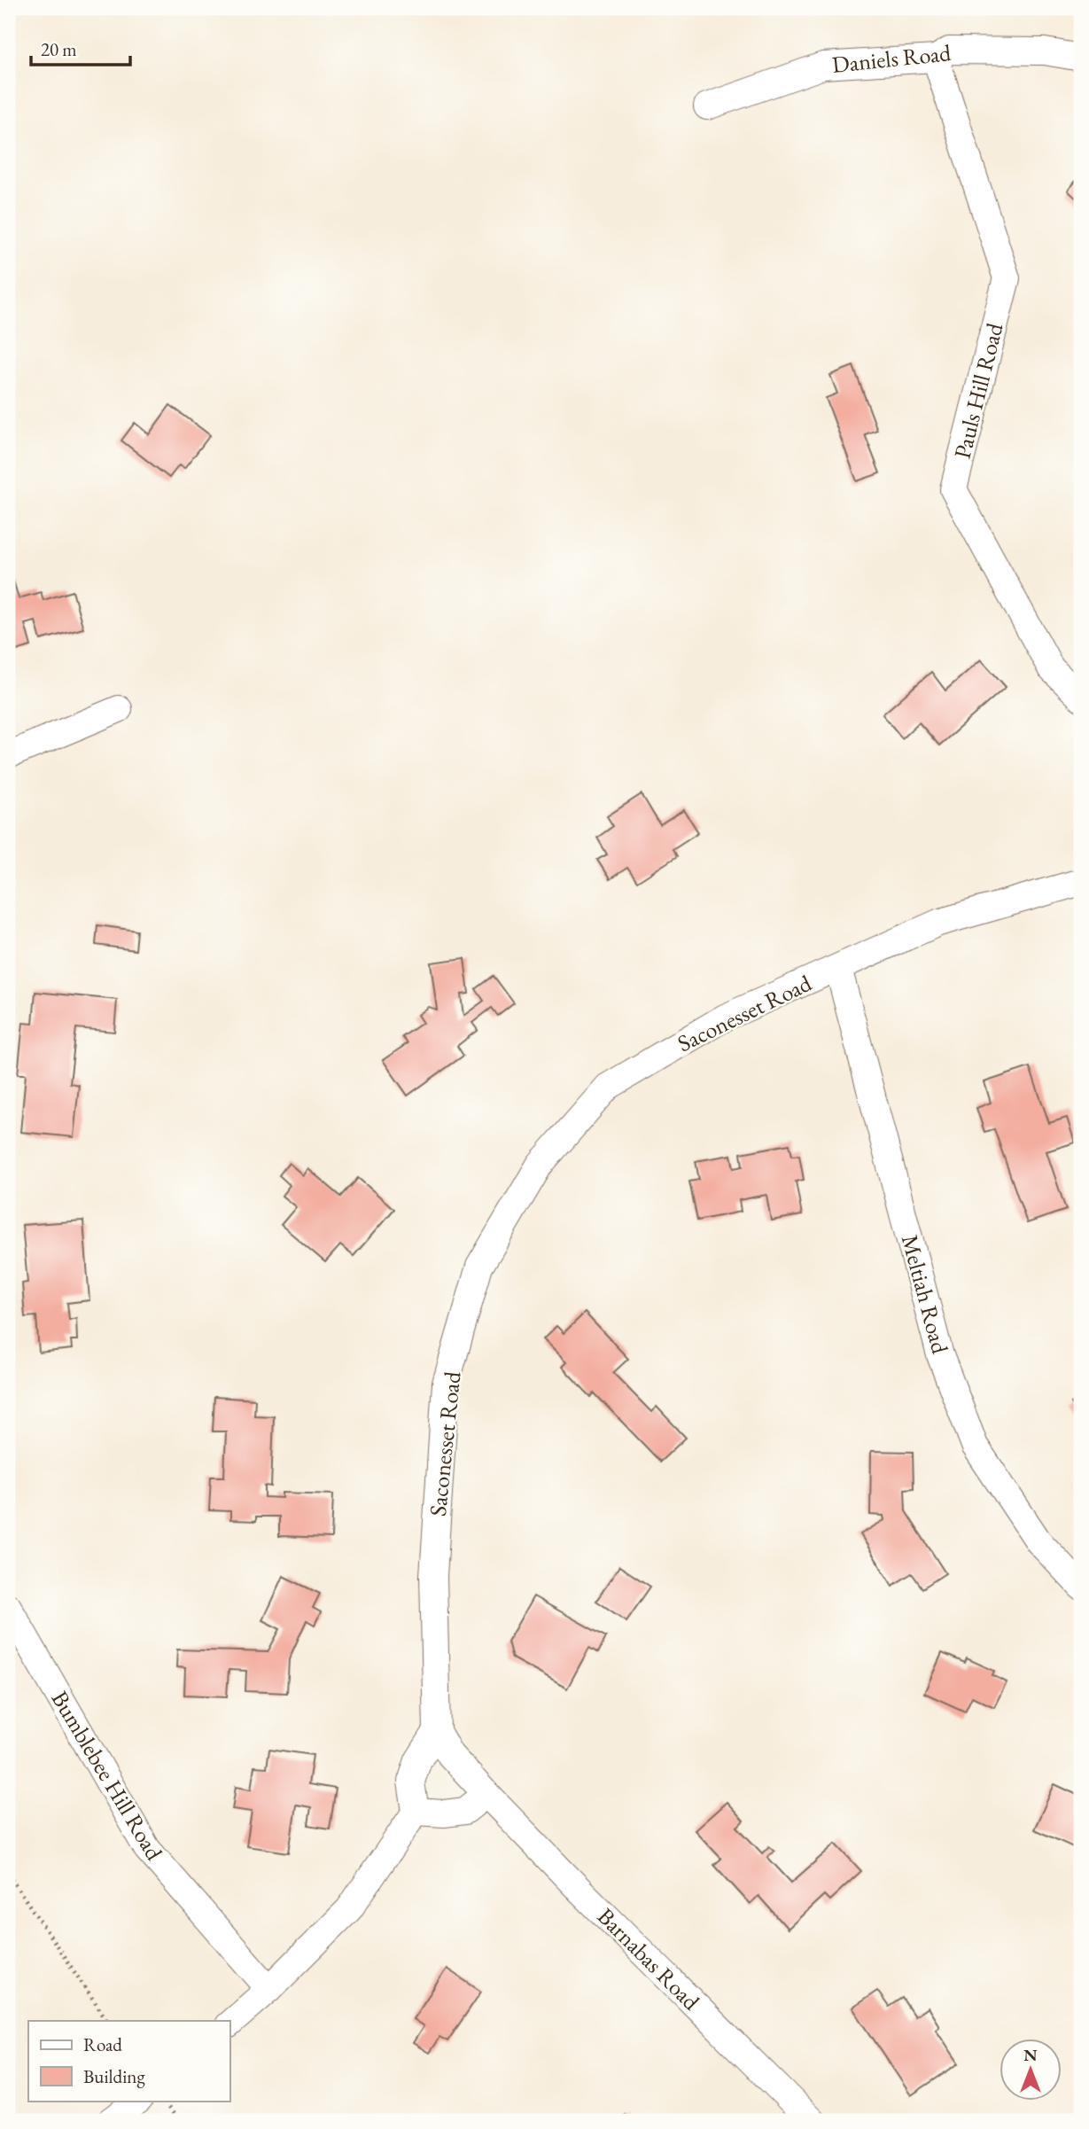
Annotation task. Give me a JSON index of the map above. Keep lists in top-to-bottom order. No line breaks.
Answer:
{"streets":{"street":["Daniels Road","Pauls Hill Road","Saconesset Road","Meltiah Road","Bumblebee Hill Road","Barnabas Road"]},"crossings":[["Daniels Road","Pauls Hill Road"],["Saconesset Road","Meltiah Road"],["Saconesset Road","Barnabas Road"]],"legend":["Road","Building"],"scale_bar":"20 m","north":"top"}
